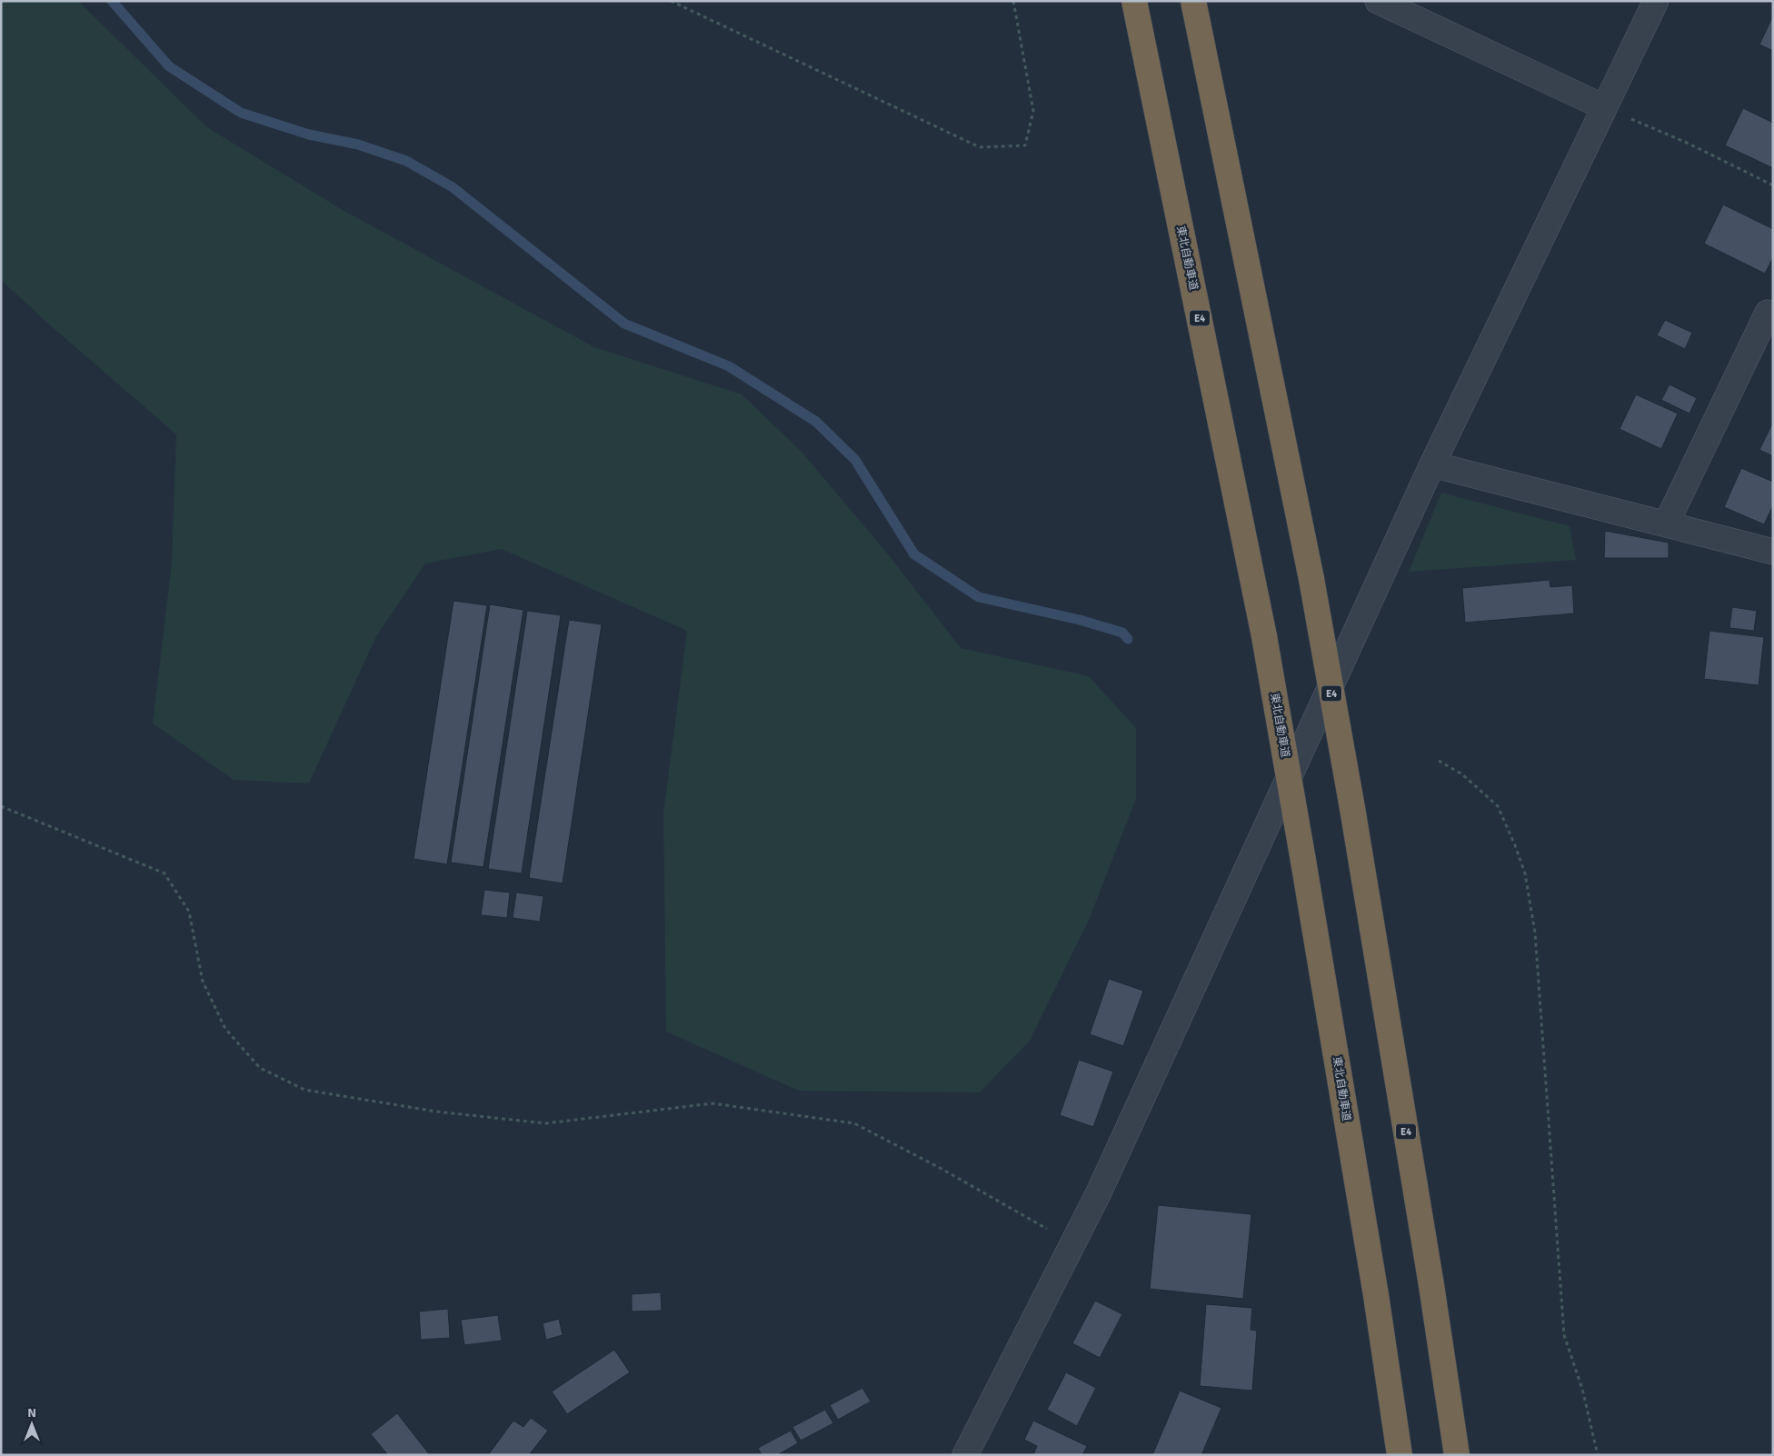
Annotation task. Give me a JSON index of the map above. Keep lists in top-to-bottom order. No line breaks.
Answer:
{"streets":{"highway":["東北自動車道","E4"]},"north":"top"}
